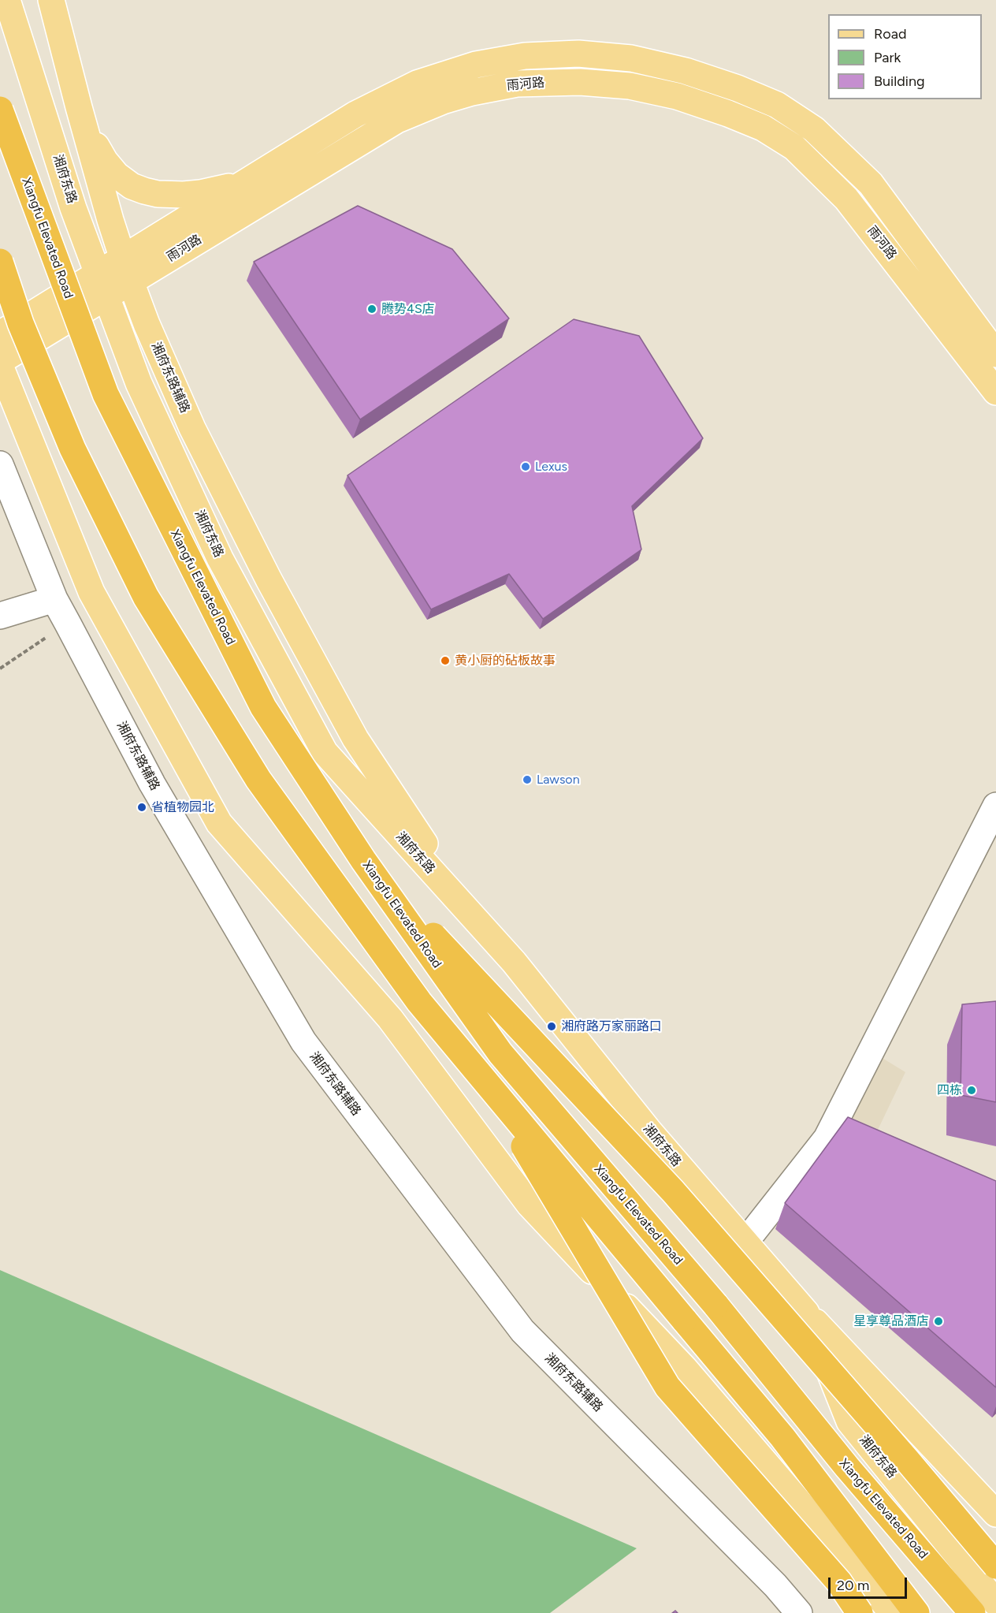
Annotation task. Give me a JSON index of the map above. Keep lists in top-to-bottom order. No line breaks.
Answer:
{"streets":{"highway":["Xiangfu Elevated Road"],"main road":["雨河路","湘府东路","湘府东路辅路"]},"crossings":[["雨河路","湘府东路"],["雨河路","湘府东路辅路"],["湘府东路","湘府东路辅路"]],"places":["腾势4S店","Lexus","黄小厨的砧板故事","Lawson","省植物园北","湘府路万家丽路口","四栋","星享尊品酒店"],"legend":["Road","Park","Building"],"scale_bar":"20 m"}
